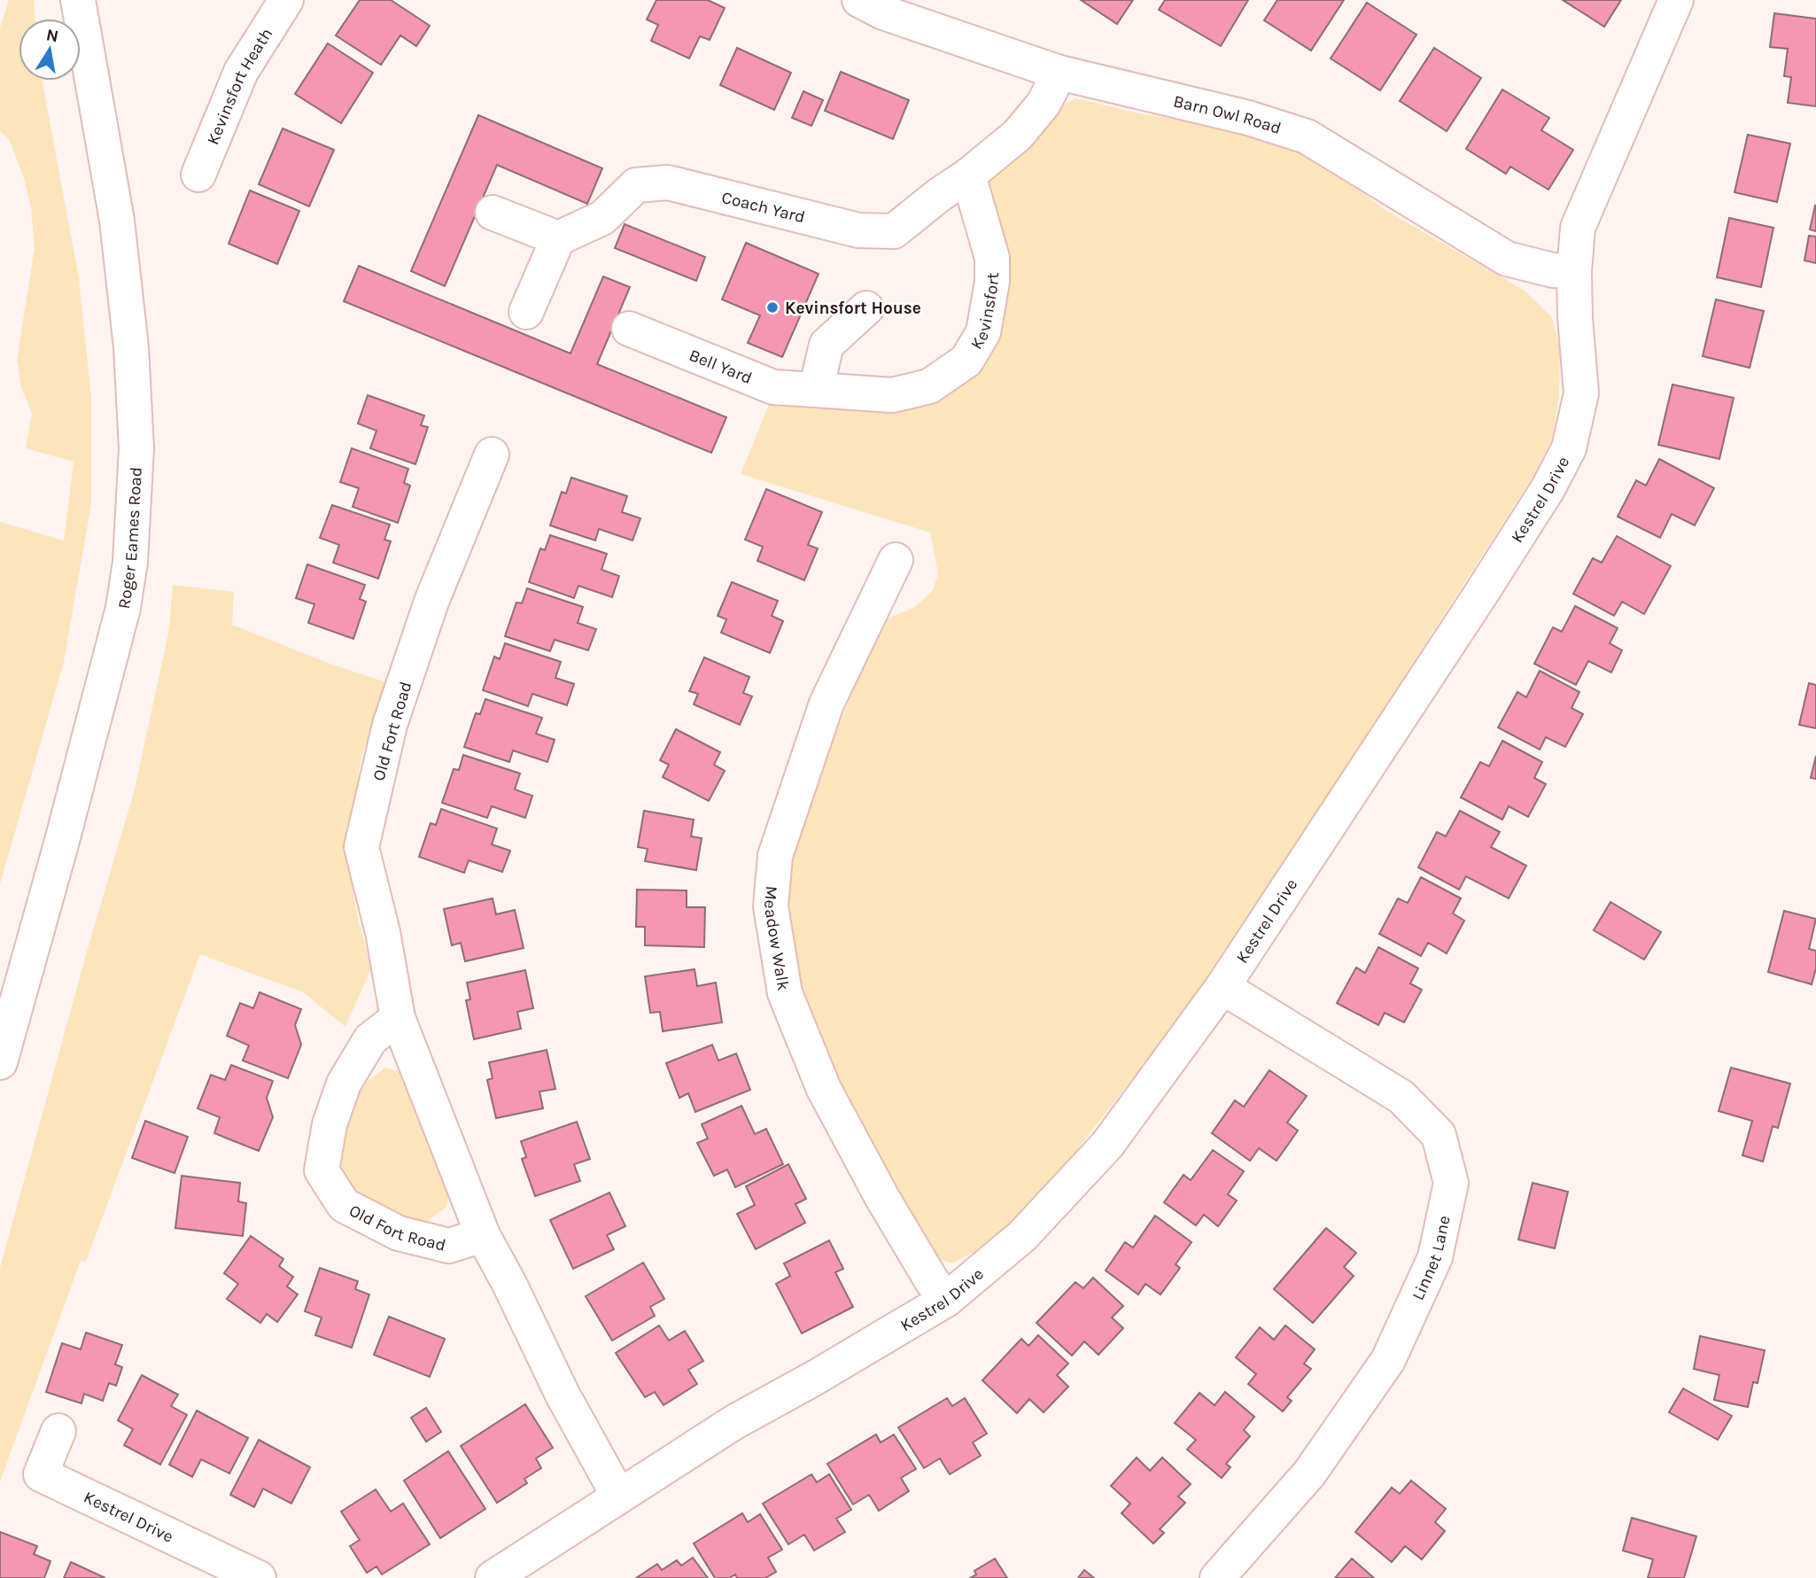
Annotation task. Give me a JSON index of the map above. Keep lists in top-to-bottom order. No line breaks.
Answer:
{"streets":{"street":["Kevinsfort Heath","Barn Owl Road","Coach Yard","Kevinsfort","Bell Yard","Kestrel Drive","Roger Eames Road","Old Fort Road","Meadow Walk","Linnet Lane"]},"crossings":[["Barn Owl Road","Kestrel Drive"],["Coach Yard","Kevinsfort"],["Kevinsfort","Bell Yard"],["Kestrel Drive","Old Fort Road"],["Kestrel Drive","Meadow Walk"],["Kestrel Drive","Linnet Lane"]],"places":["Kevinsfort House"],"north":"top"}
